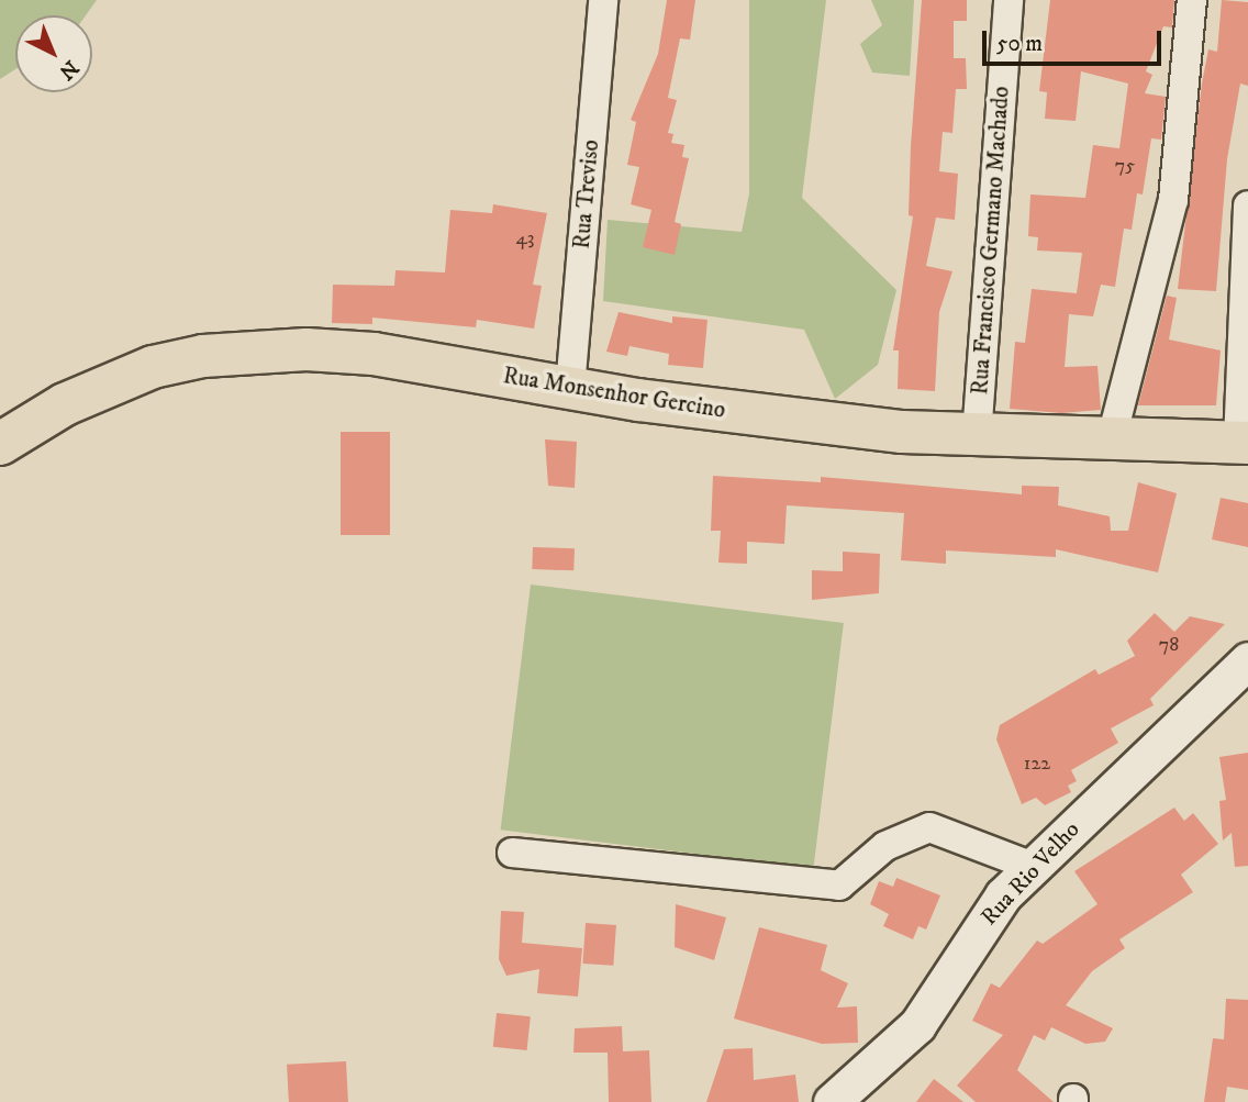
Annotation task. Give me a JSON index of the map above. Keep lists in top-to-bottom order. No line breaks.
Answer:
{"streets":{"main road":["Rua Monsenhor Gercino"],"street":["Rua Treviso","Rua Francisco Germano Machado","Rua Rio Velho"]},"crossings":[["Rua Treviso","Rua Monsenhor Gercino"],["Rua Francisco Germano Machado","Rua Monsenhor Gercino"]],"house_numbers":["75","43","78","122"],"scale_bar":"50 m","north":"bottom right"}
